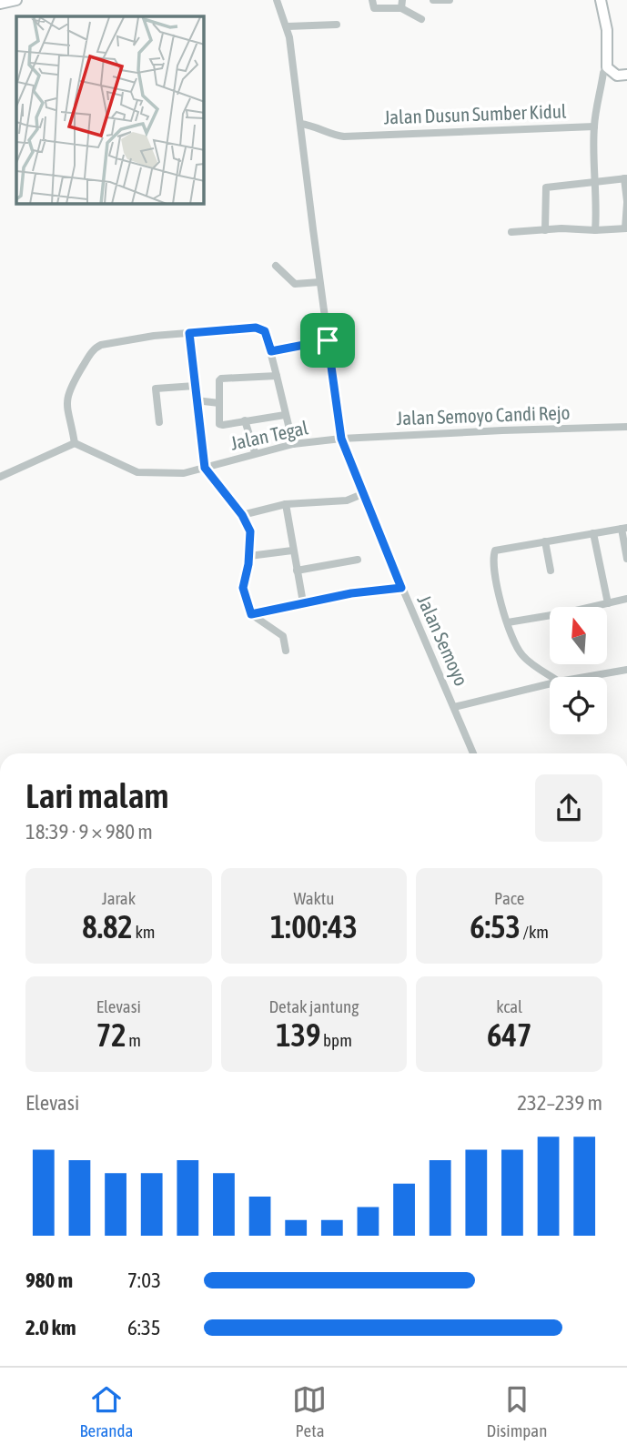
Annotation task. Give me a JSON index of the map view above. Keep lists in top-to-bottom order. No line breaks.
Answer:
{"streets":{"street":["Jalan Dusun Sumber Kidul","Jalan Semoyo Candi Rejo","Jalan Tegal","Jalan Semoyo"]},"crossings":[["Jalan Dusun Sumber Kidul","Jalan Semoyo"],["Jalan Semoyo Candi Rejo","Jalan Tegal"],["Jalan Semoyo Candi Rejo","Jalan Semoyo"],["Jalan Tegal","Jalan Semoyo"]],"north":"top","page":{"heading":["Lari malam","18:39 · 9 × 980 m"],"stats":[["Jarak","8.82 km"],["Waktu","1:00:43"],["Pace","6:53 /km"],["Elevasi","72 m"],["Detak jantung","139 bpm"],["kcal","647"]],"chart":["Elevasi","232–239 m"],"list":[{"name":"980 m","note":"7:03"},{"name":"2.0 km","note":"6:35"}],"tabs":["Beranda","Peta","Disimpan"]}}
